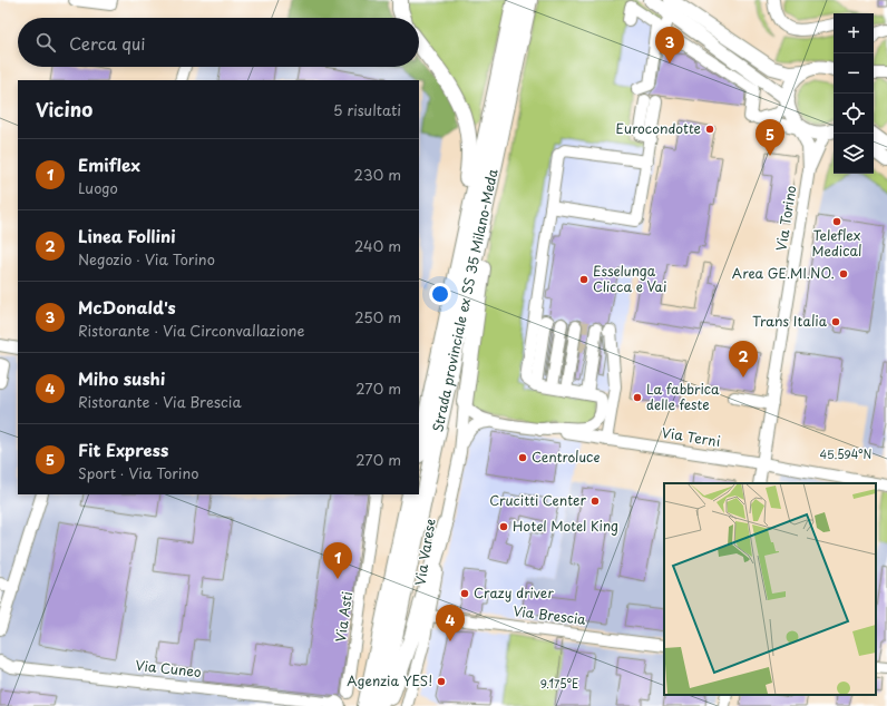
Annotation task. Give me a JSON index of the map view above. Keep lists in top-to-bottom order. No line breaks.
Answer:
{"streets":{"highway":["Strada provinciale ex SS 35 Milano-Meda"],"street":["Via Torino","Via Terni","Via Varese","Via Brescia","Via Asti","Via Cuneo"]},"crossings":[["Via Torino","Via Terni"],["Via Terni","Via Varese"],["Via Varese","Via Brescia"]],"places":["Eurocondotte","Teleflex Medical","Area GE.MI.NO.","Esselunga Clicca e Vai","Trans Italia","La fabbrica delle feste","Centroluce","Crucitti Center","Hotel Motel King","Crazy driver","Agenzia YES!"],"page":{"map_buttons":["+","−"],"search":"Cerca qui","pins":["3","5","2","1","4"],"heading":["Vicino","5 risultati"],"list":[{"mark":"1","name":"Emiflex","note":"Luogo","value":"230 m"},{"mark":"2","name":"Linea Follini","note":"Negozio · Via Torino","value":"240 m"},{"mark":"3","name":"McDonald's","note":"Ristorante · Via Circonvallazione","value":"250 m"},{"mark":"4","name":"Miho sushi","note":"Ristorante · Via Brescia","value":"270 m"},{"mark":"5","name":"Fit Express","note":"Sport · Via Torino","value":"270 m"}]},"coordinates":["45.594°N","9.175°E"]}
